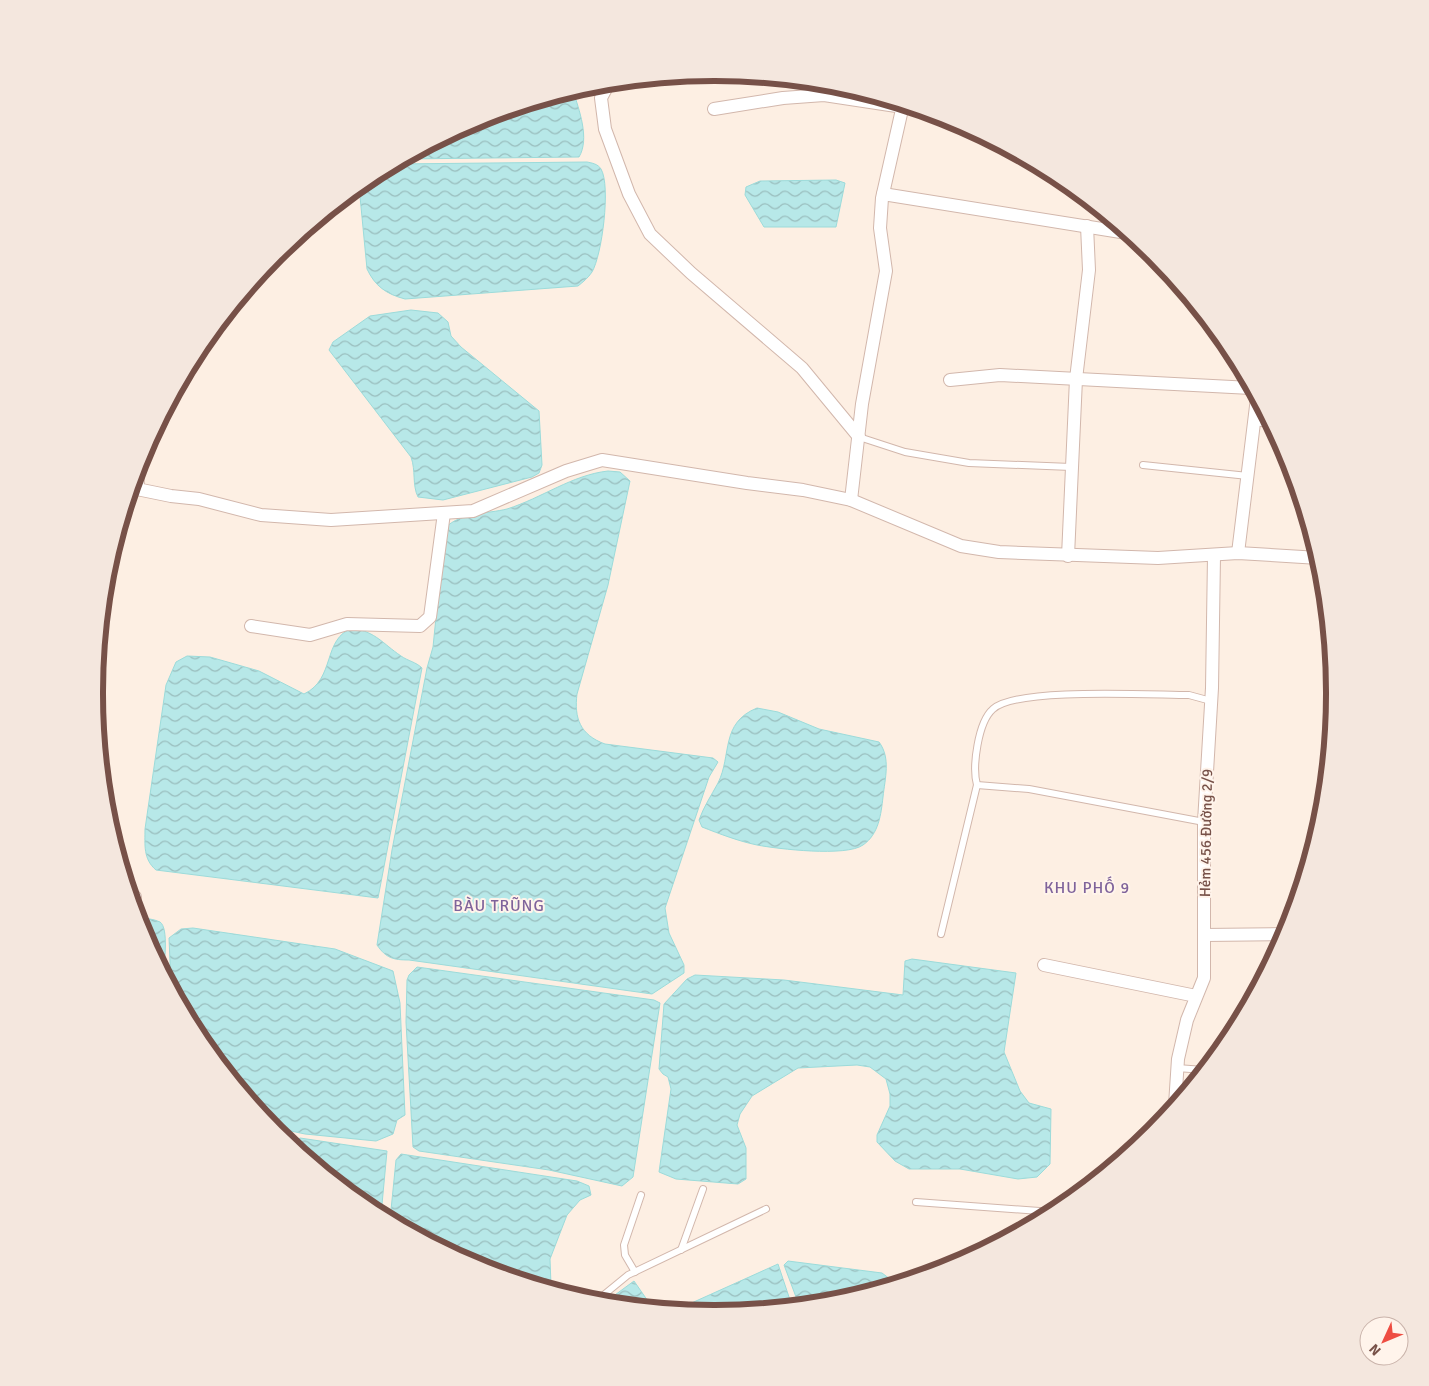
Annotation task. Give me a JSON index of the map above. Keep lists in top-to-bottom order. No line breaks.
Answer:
{"streets":{"street":["Hẻm 456 Đường 2/9"]},"districts":["KHU PHỐ 9","BÀU TRŨNG"],"north":"bottom left"}
